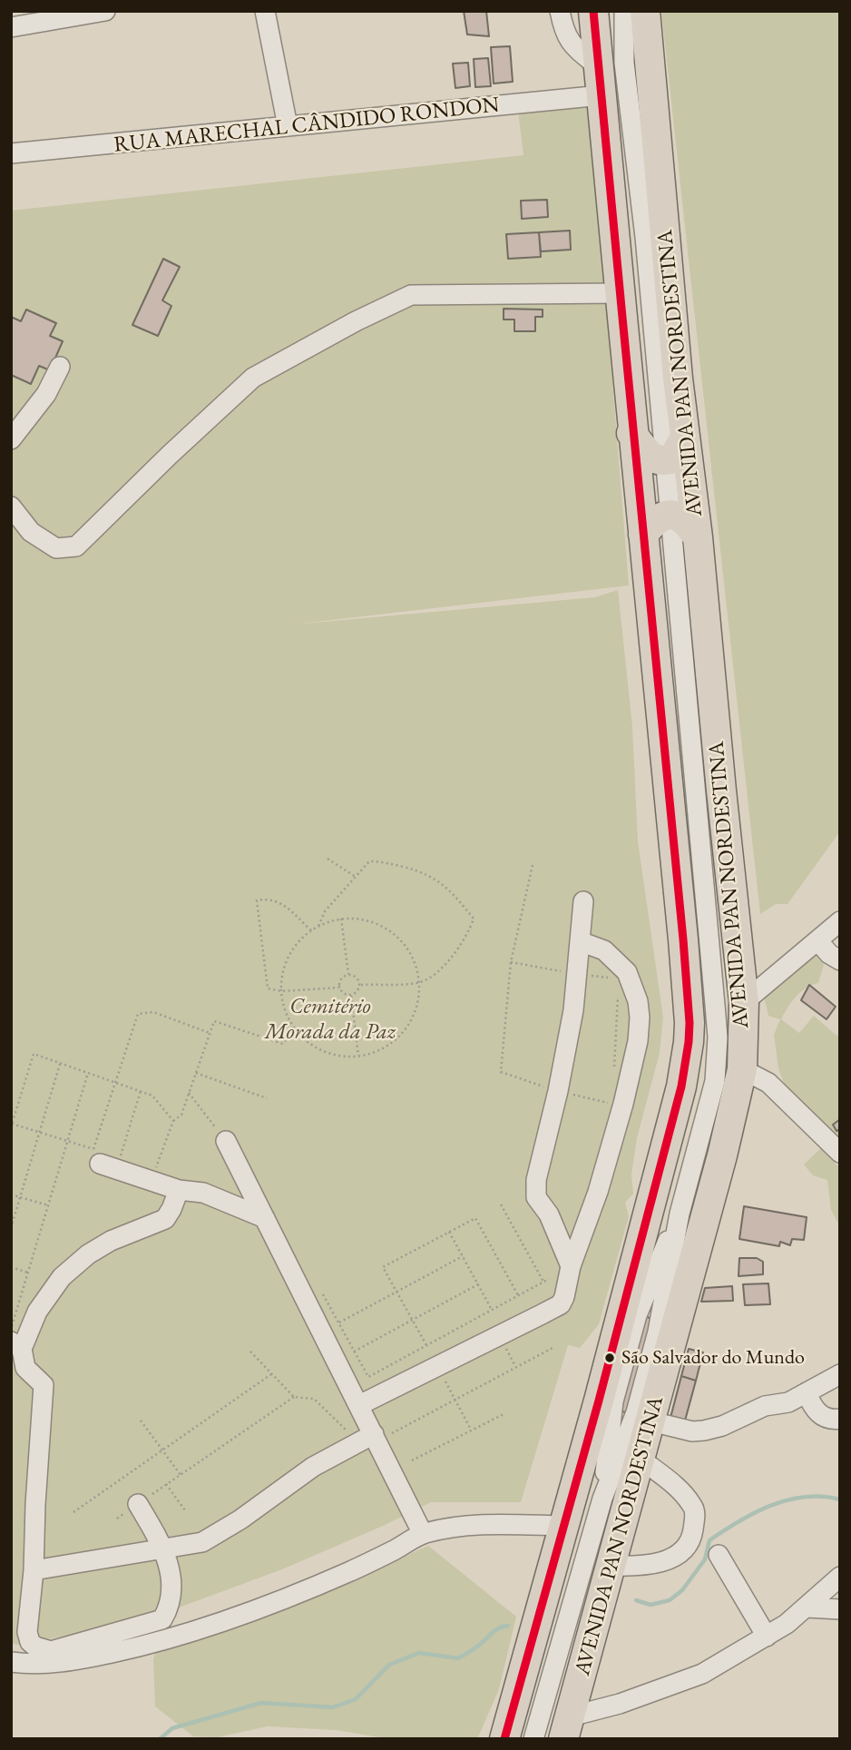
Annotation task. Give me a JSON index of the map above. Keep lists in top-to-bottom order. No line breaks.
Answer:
{"streets":{"highway":["AVENIDA PAN NORDESTINA"],"street":["RUA MARECHAL CÂNDIDO RONDON"]},"parks":["Cemitério Morada da Paz"],"places":["São Salvador do Mundo"]}
